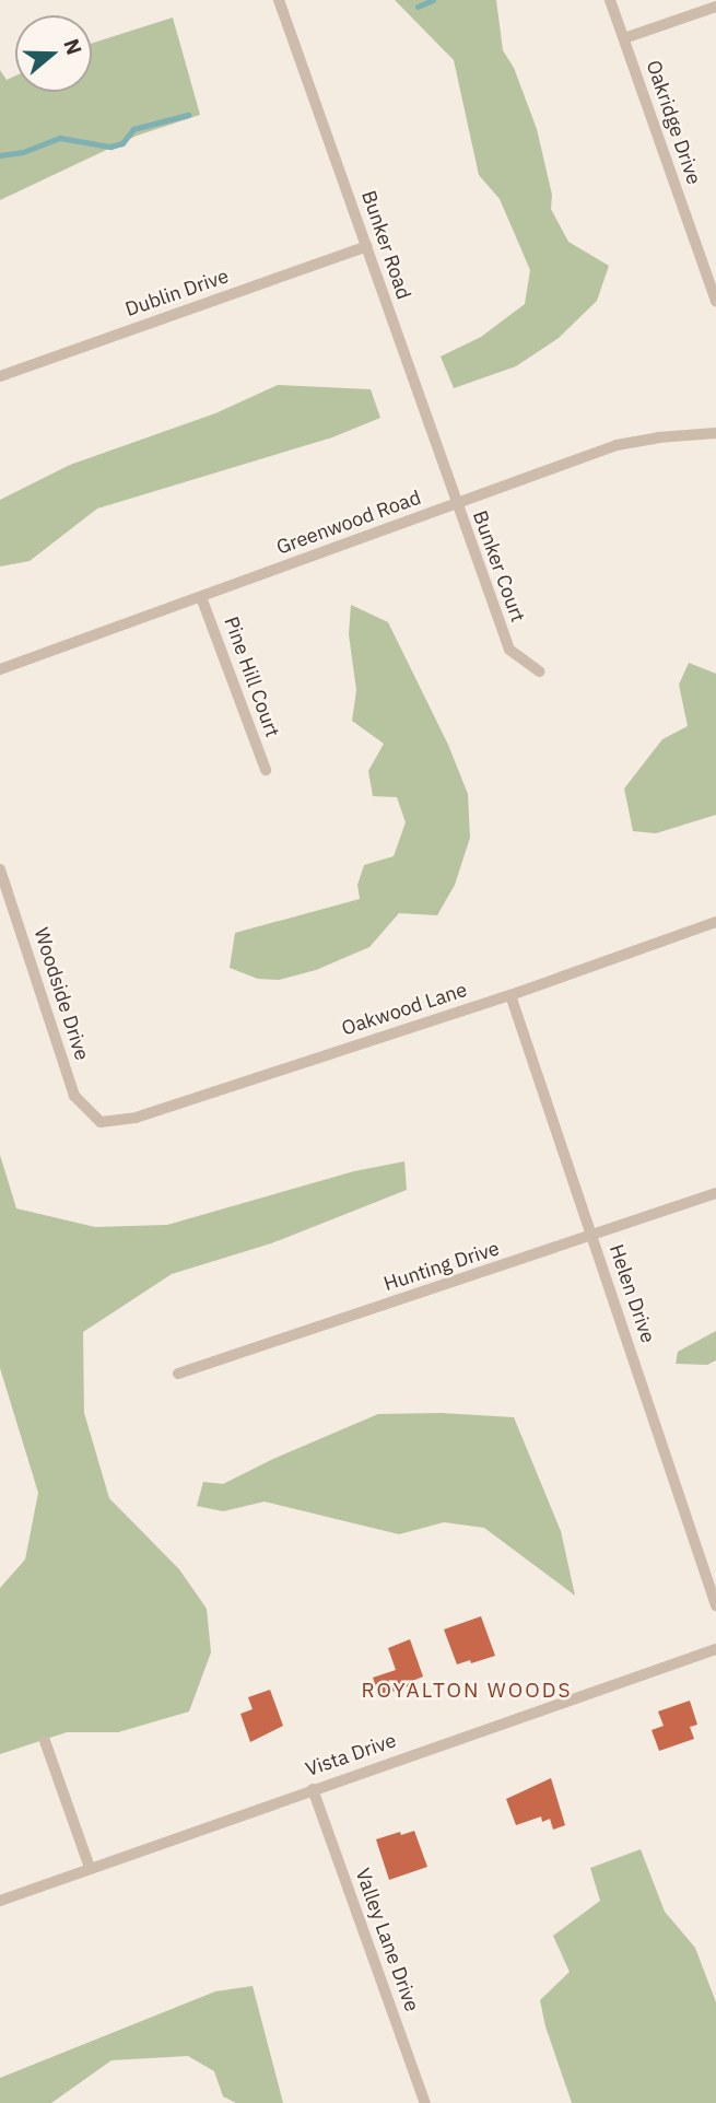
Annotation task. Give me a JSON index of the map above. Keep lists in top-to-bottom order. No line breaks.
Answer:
{"streets":{"street":["Oakridge Drive","Bunker Road","Dublin Drive","Greenwood Road","Bunker Court","Pine Hill Court","Woodside Drive","Oakwood Lane","Hunting Drive","Helen Drive","Vista Drive","Valley Lane Drive"]},"crossings":[["Bunker Road","Dublin Drive"],["Bunker Road","Greenwood Road"],["Bunker Road","Bunker Court"],["Greenwood Road","Bunker Court"],["Greenwood Road","Pine Hill Court"],["Woodside Drive","Oakwood Lane"],["Oakwood Lane","Helen Drive"],["Hunting Drive","Helen Drive"],["Vista Drive","Valley Lane Drive"]],"districts":["ROYALTON WOODS"],"north":"right"}
